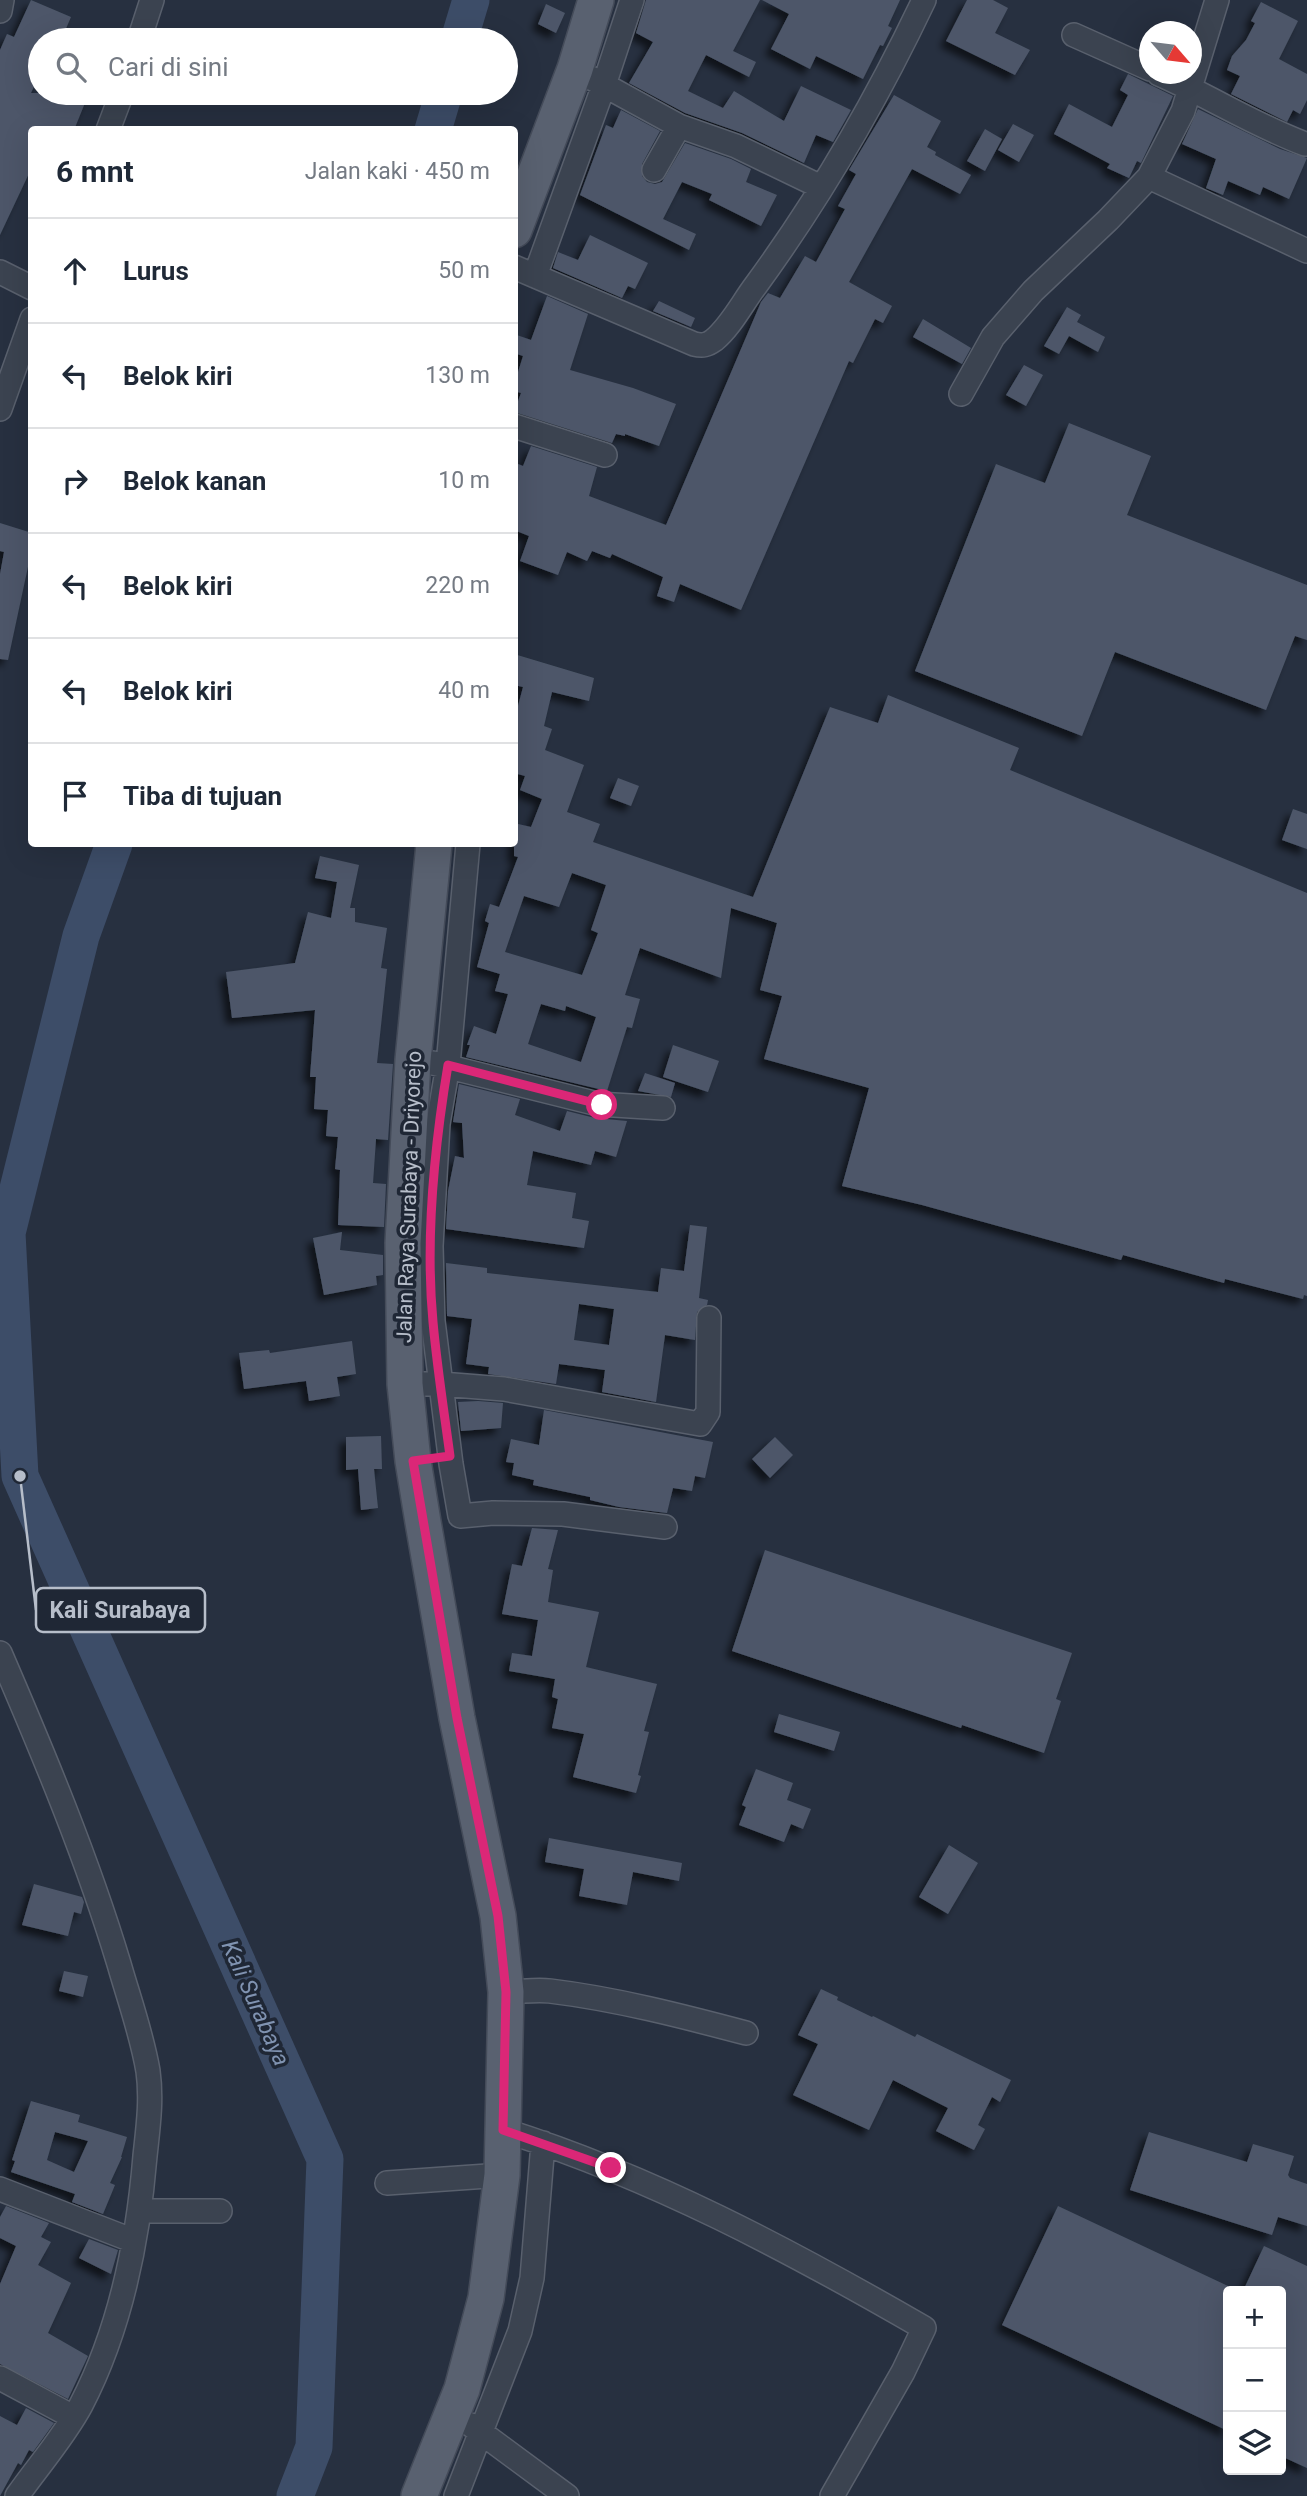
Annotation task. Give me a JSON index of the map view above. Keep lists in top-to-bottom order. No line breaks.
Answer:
{"streets":{"main road":["Jalan Raya Surabaya - Driyorejo"]},"water":["Kali Surabaya"],"places":["Kali Surabaya"],"north":"bottom right","page":{"search":"Cari di sini","heading":["6 mnt","Jalan kaki · 450 m"],"list":[["Lurus","50 m"],["Belok kiri","130 m"],["Belok kanan","10 m"],["Belok kiri","220 m"],["Belok kiri","40 m"],"Tiba di tujuan"],"map_buttons":["+","−"]}}
